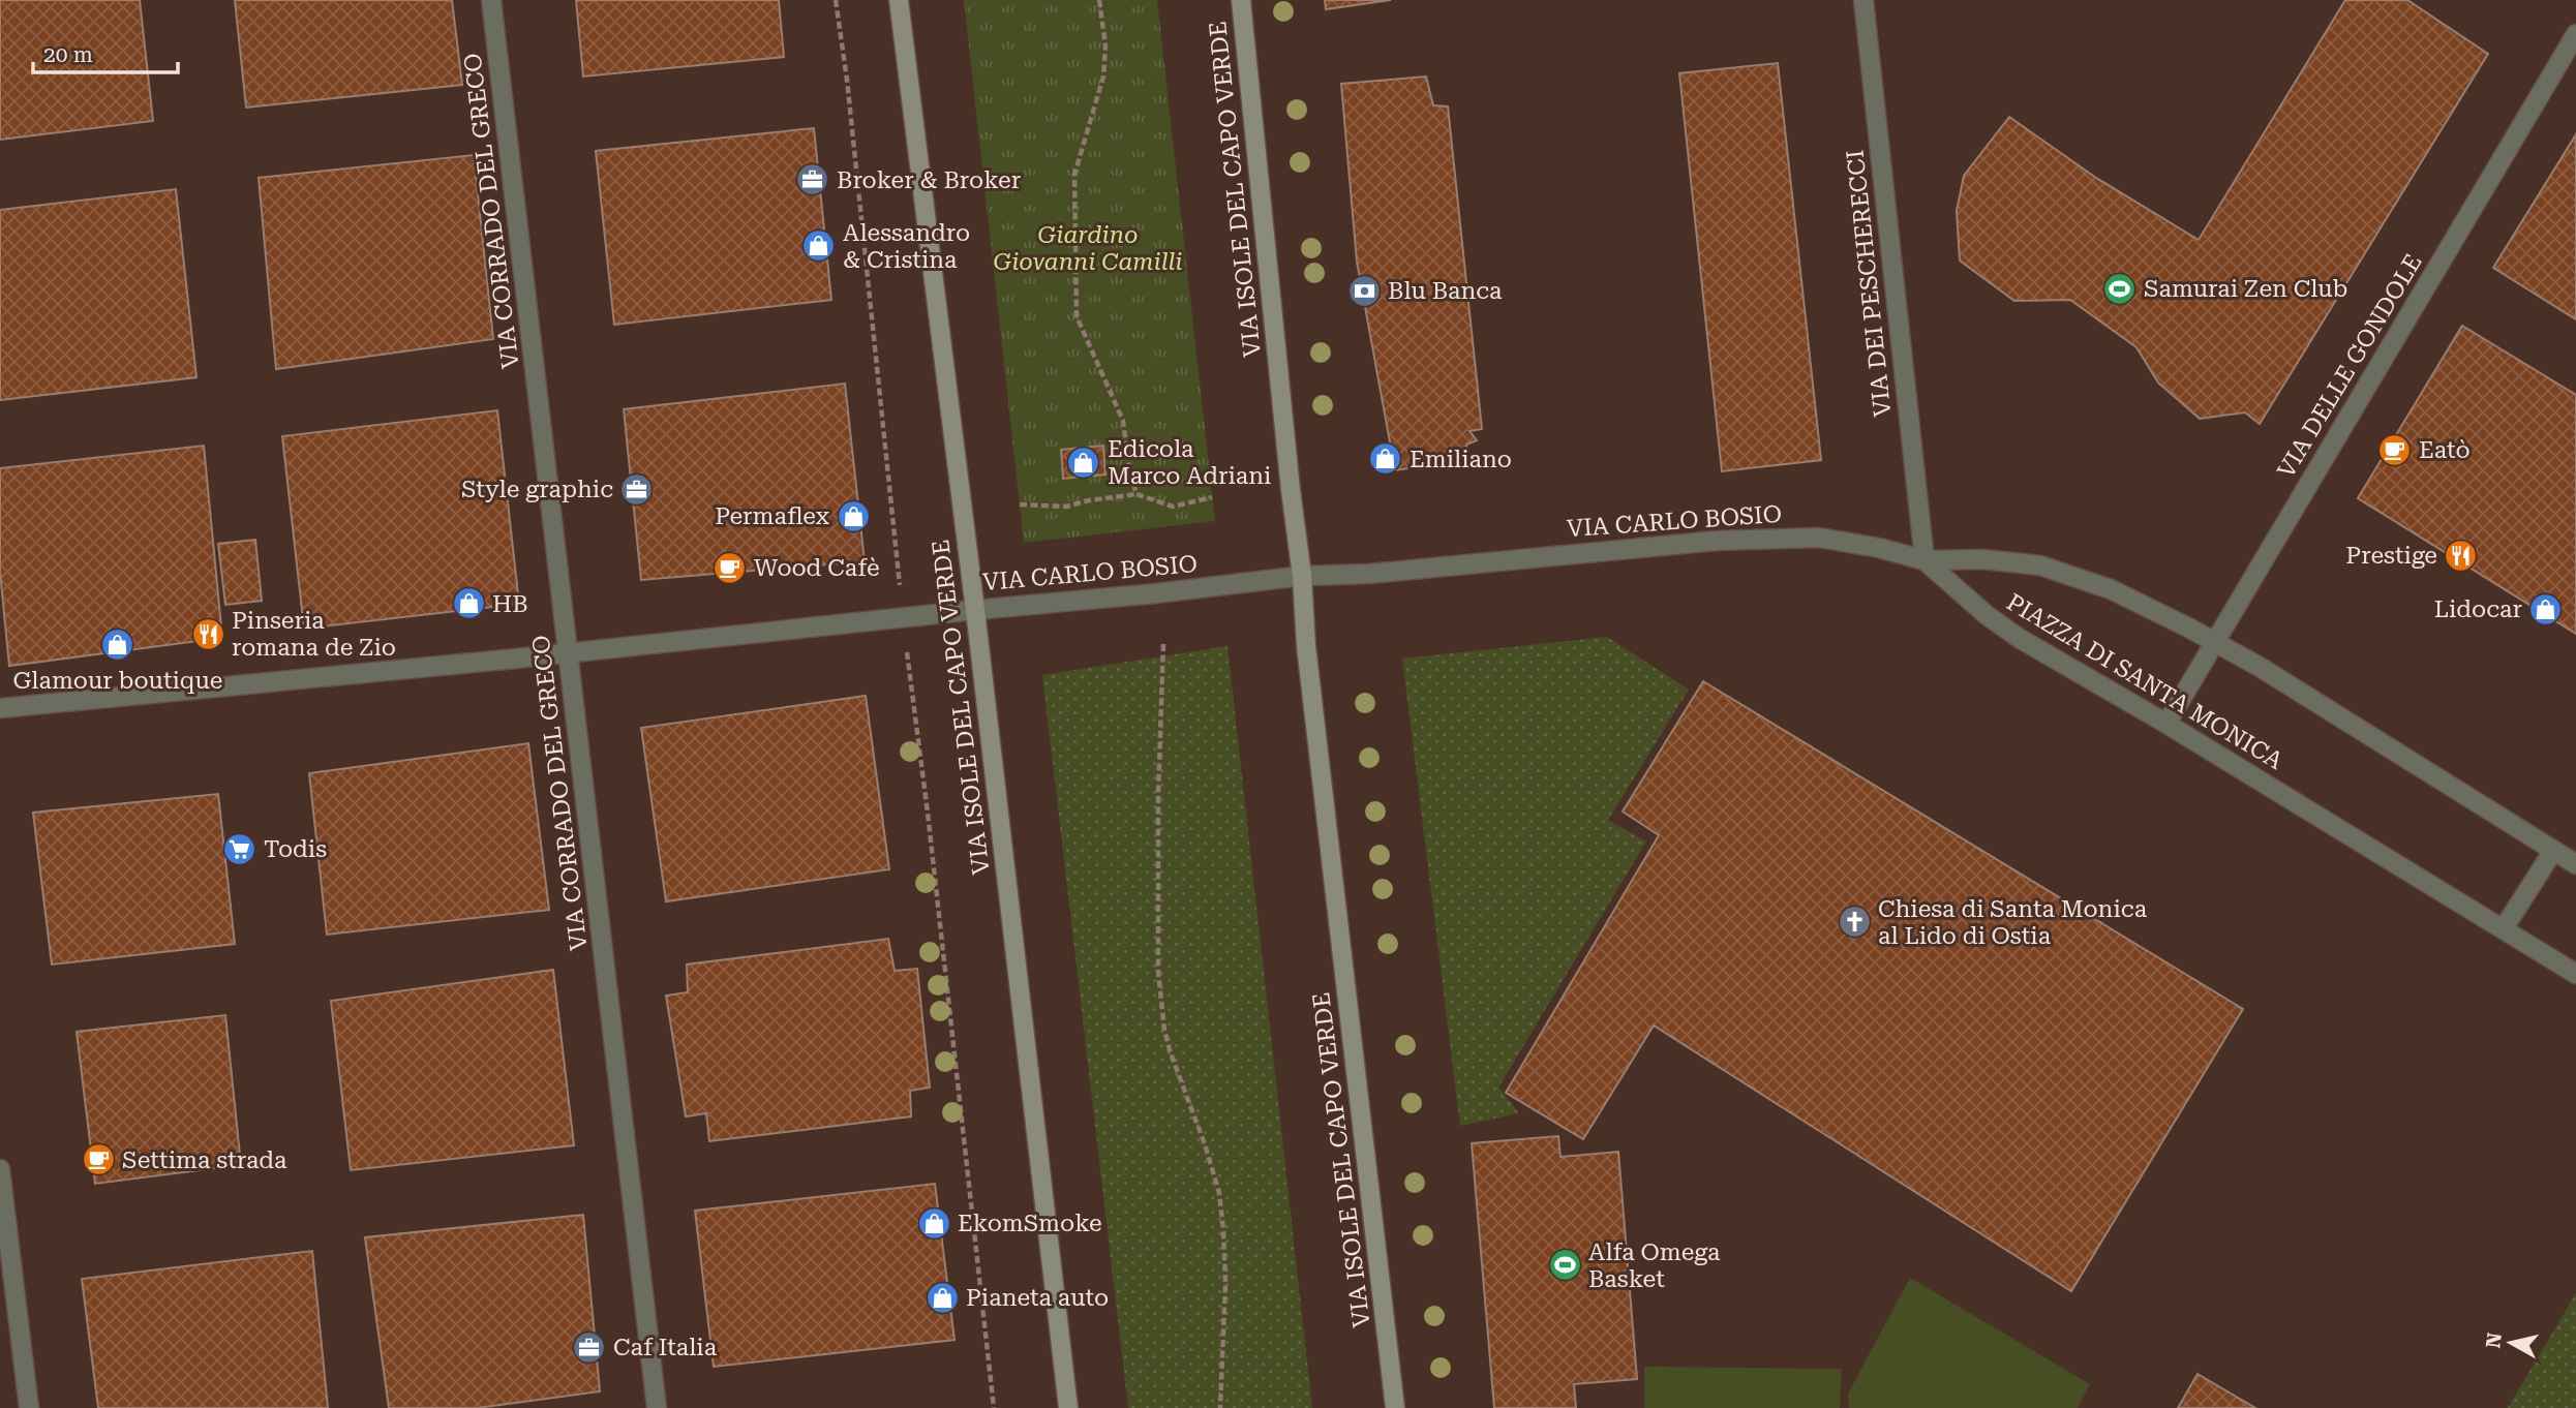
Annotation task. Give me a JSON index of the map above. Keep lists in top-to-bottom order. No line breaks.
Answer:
{"streets":{"street":["VIA ISOLE DEL CAPO VERDE","VIA CORRADO DEL GRECO","VIA DEI PESCHERECCI","VIA DELLE GONDOLE","VIA CARLO BOSIO","PIAZZA DI SANTA MONICA"]},"crossings":[["VIA ISOLE DEL CAPO VERDE","VIA CARLO BOSIO"],["VIA CORRADO DEL GRECO","VIA CARLO BOSIO"],["VIA DEI PESCHERECCI","VIA CARLO BOSIO"],["VIA DEI PESCHERECCI","PIAZZA DI SANTA MONICA"],["VIA DELLE GONDOLE","PIAZZA DI SANTA MONICA"],["VIA CARLO BOSIO","PIAZZA DI SANTA MONICA"]],"parks":["Giardino Giovanni Camilli"],"places":{"office":["Broker & Broker","Style graphic","Caf Italia"],"shop":["Alessandro & Cristina","Emiliano","Edicola Marco Adriani","Permaflex","HB","Lidocar","Glamour boutique","EkomSmoke","Pianeta auto"],"sports":["Samurai Zen Club","Alfa Omega Basket"],"bank":["Blu Banca"],"cafe":["Eatò","Wood Cafè","Settima strada"],"restaurant":["Prestige","Pinseria romana de Zio"],"supermarket":["Todis"],"church":["Chiesa di Santa Monica al Lido di Ostia"]},"scale_bar":"20 m","north":"left"}
